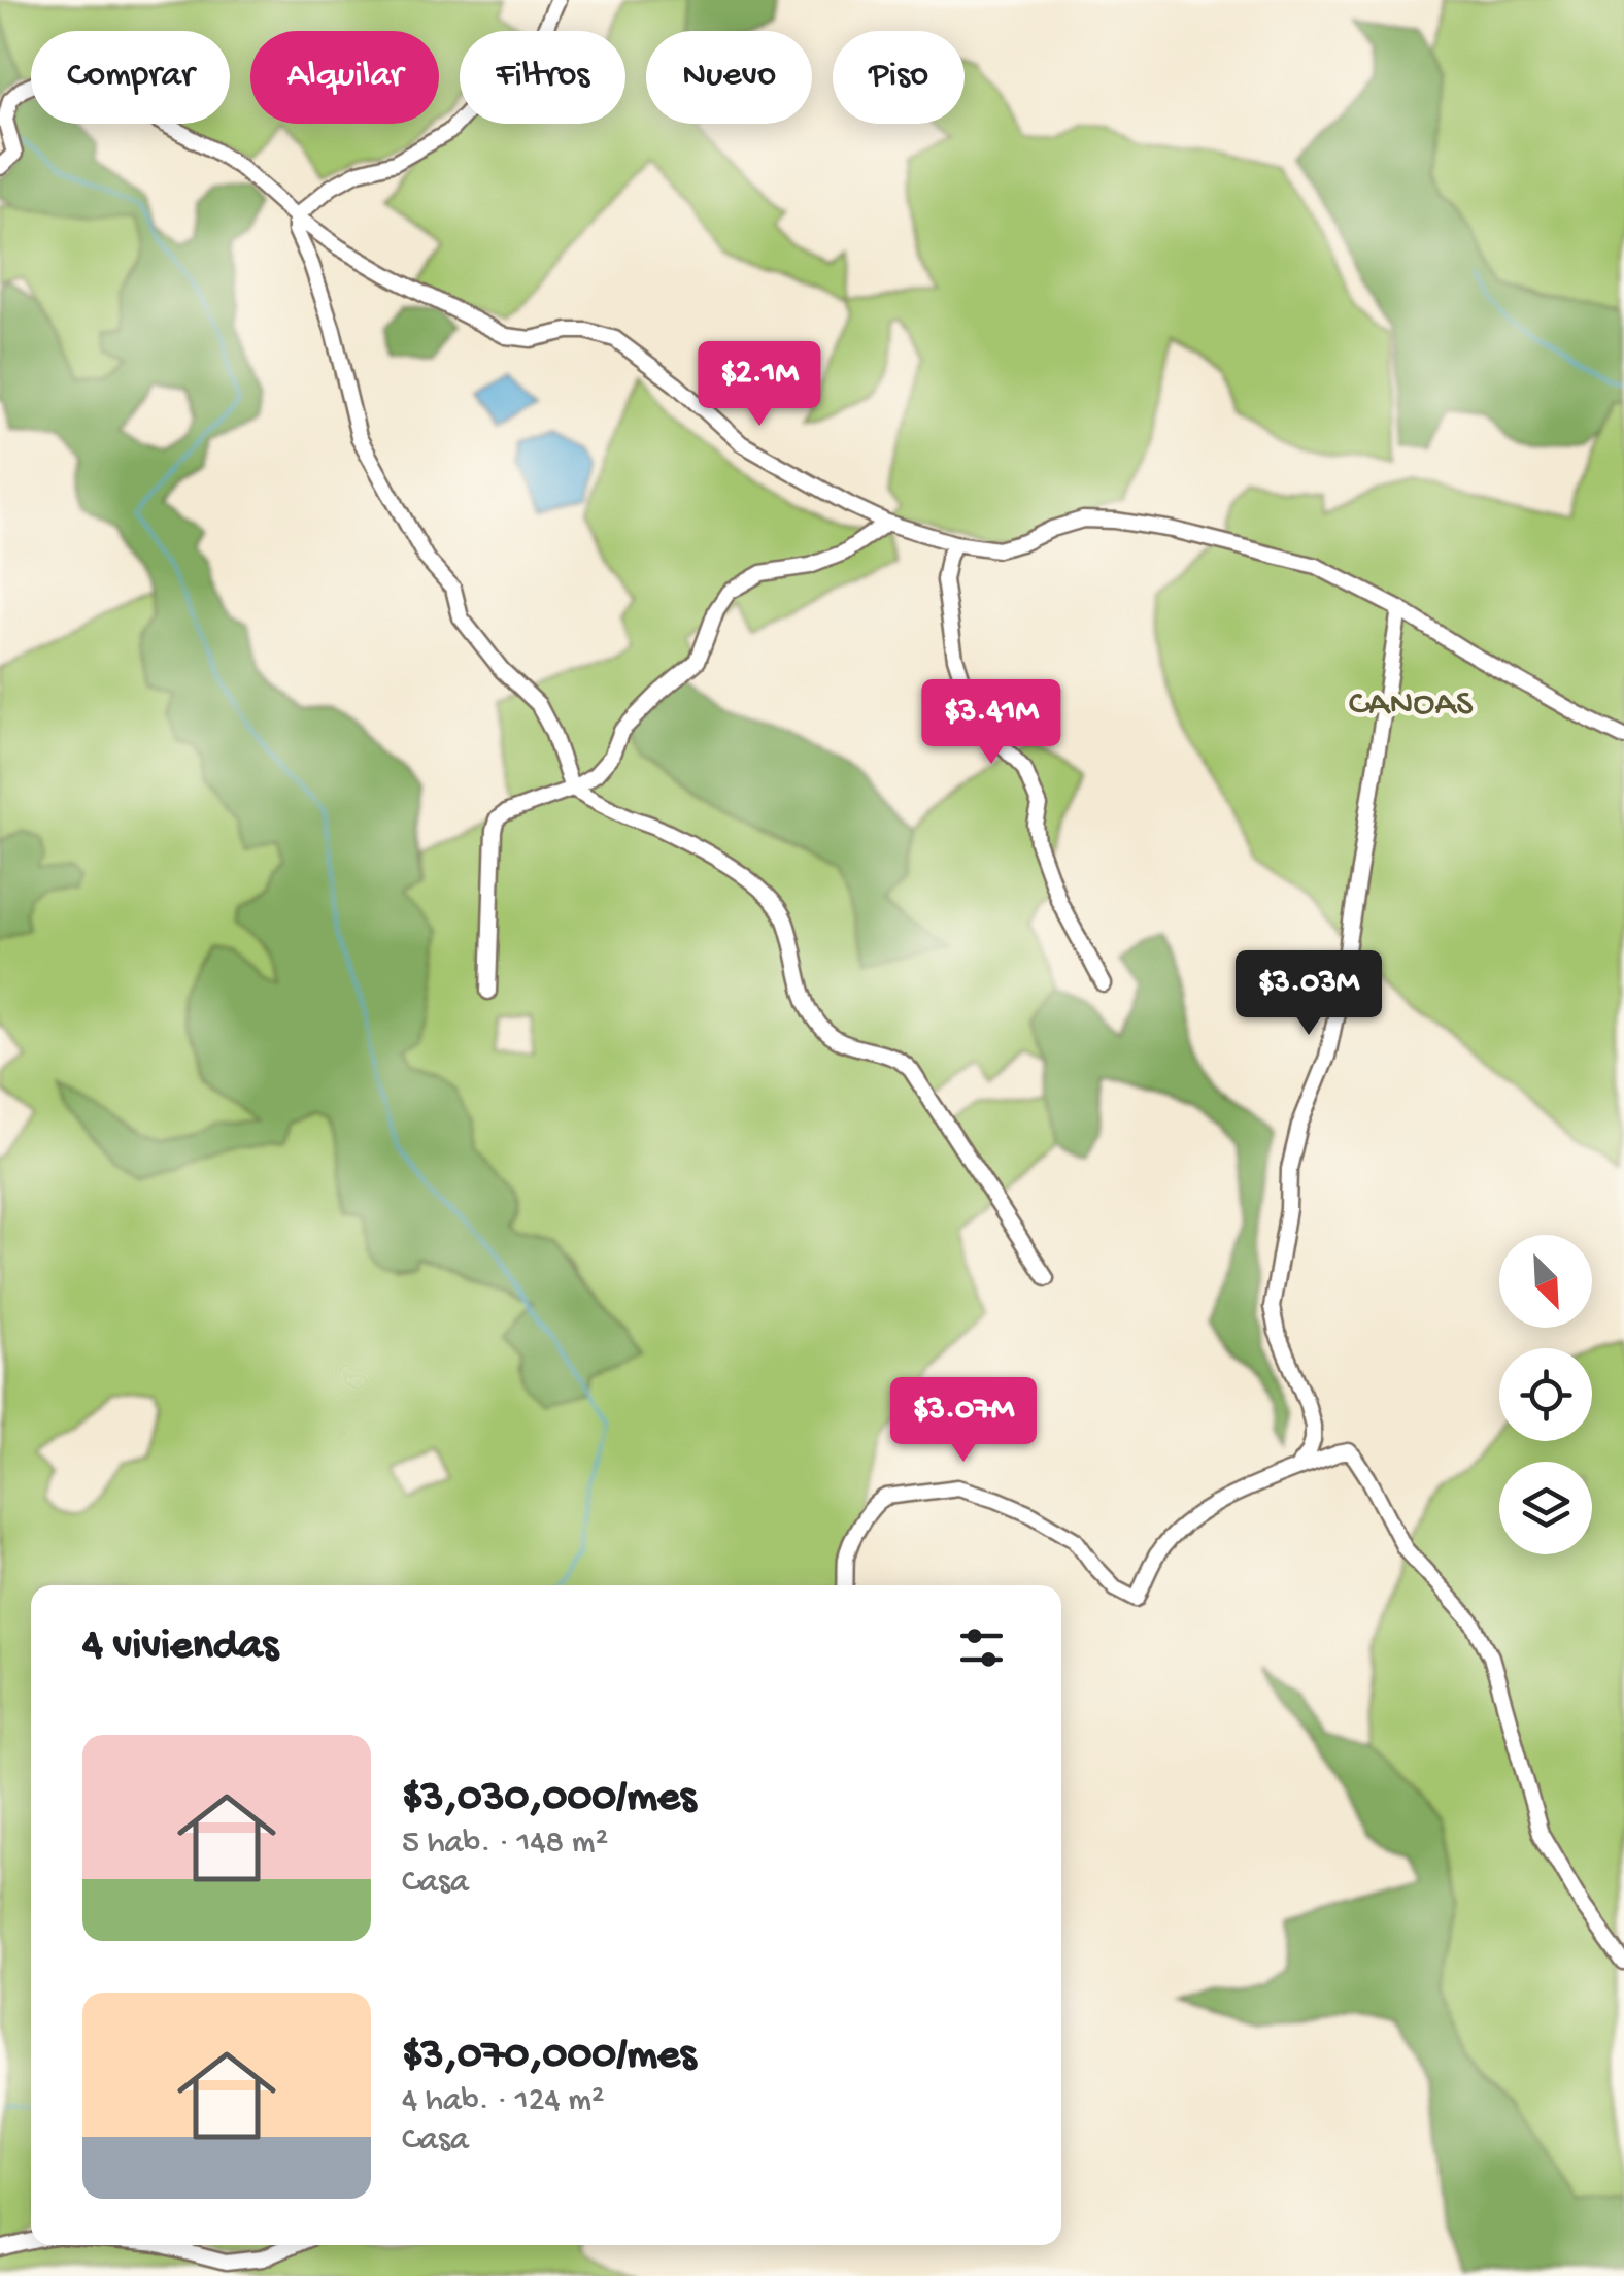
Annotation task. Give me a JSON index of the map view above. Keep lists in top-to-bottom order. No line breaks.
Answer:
{"parks":["CANOAS"],"north":"bottom right","page":{"chip":["Comprar","Alquilar","Filtros","Nuevo","Piso"],"price":["$2.1M","$3.41M","$3.03M","$3.07M"],"heading":"4 viviendas","list":[{"name":"$3,030,000/mes","note":"5 hab. · 148 m² · Casa"},{"name":"$3,070,000/mes","note":"4 hab. · 124 m² · Casa"}]}}
